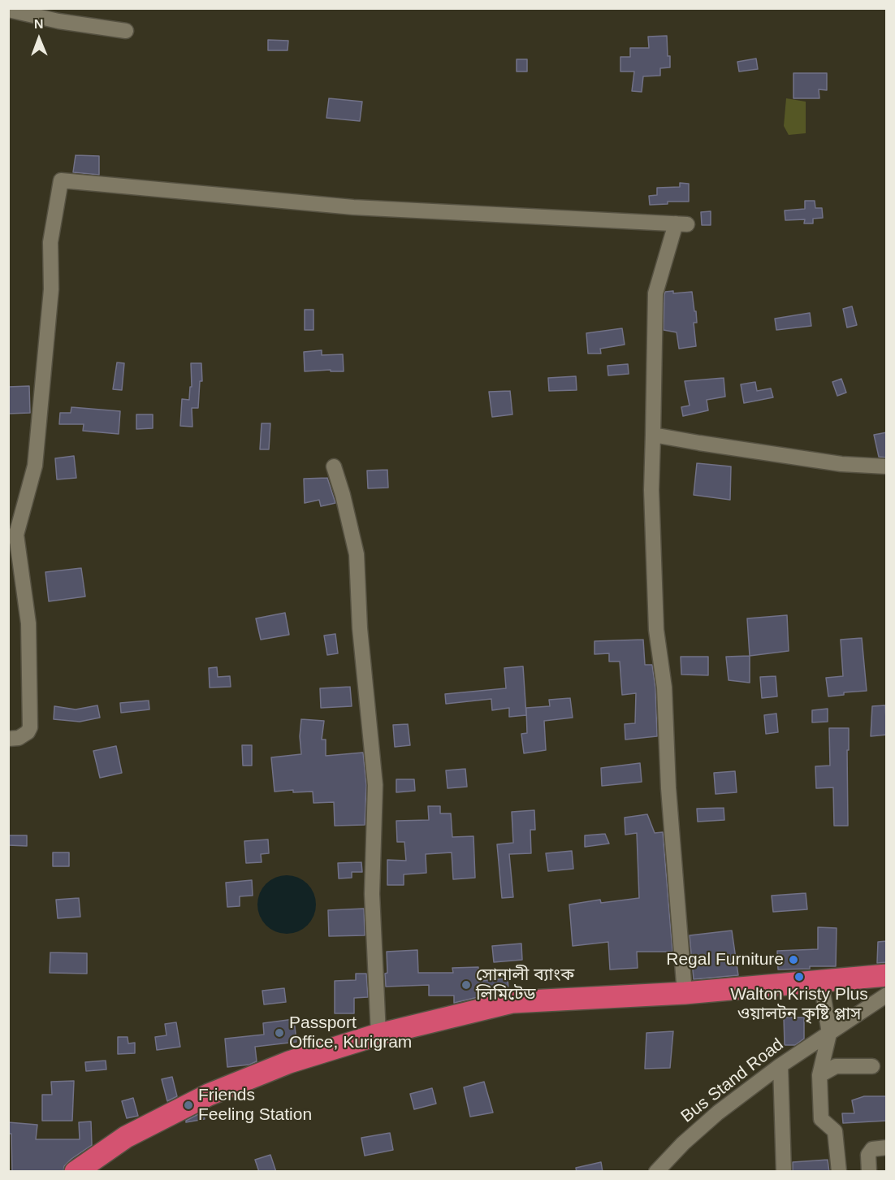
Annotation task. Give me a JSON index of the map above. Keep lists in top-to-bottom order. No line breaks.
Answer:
{"streets":{"street":["Bus Stand Road"]},"places":["Regal Furniture","Walton Kristy Plus ওয়ালটন কৃষ্টি প্লাস","সোনালী ব্যাংক লিমিটেড","Passport Office, Kurigram","Friends Feeling Station"],"north":"top"}
